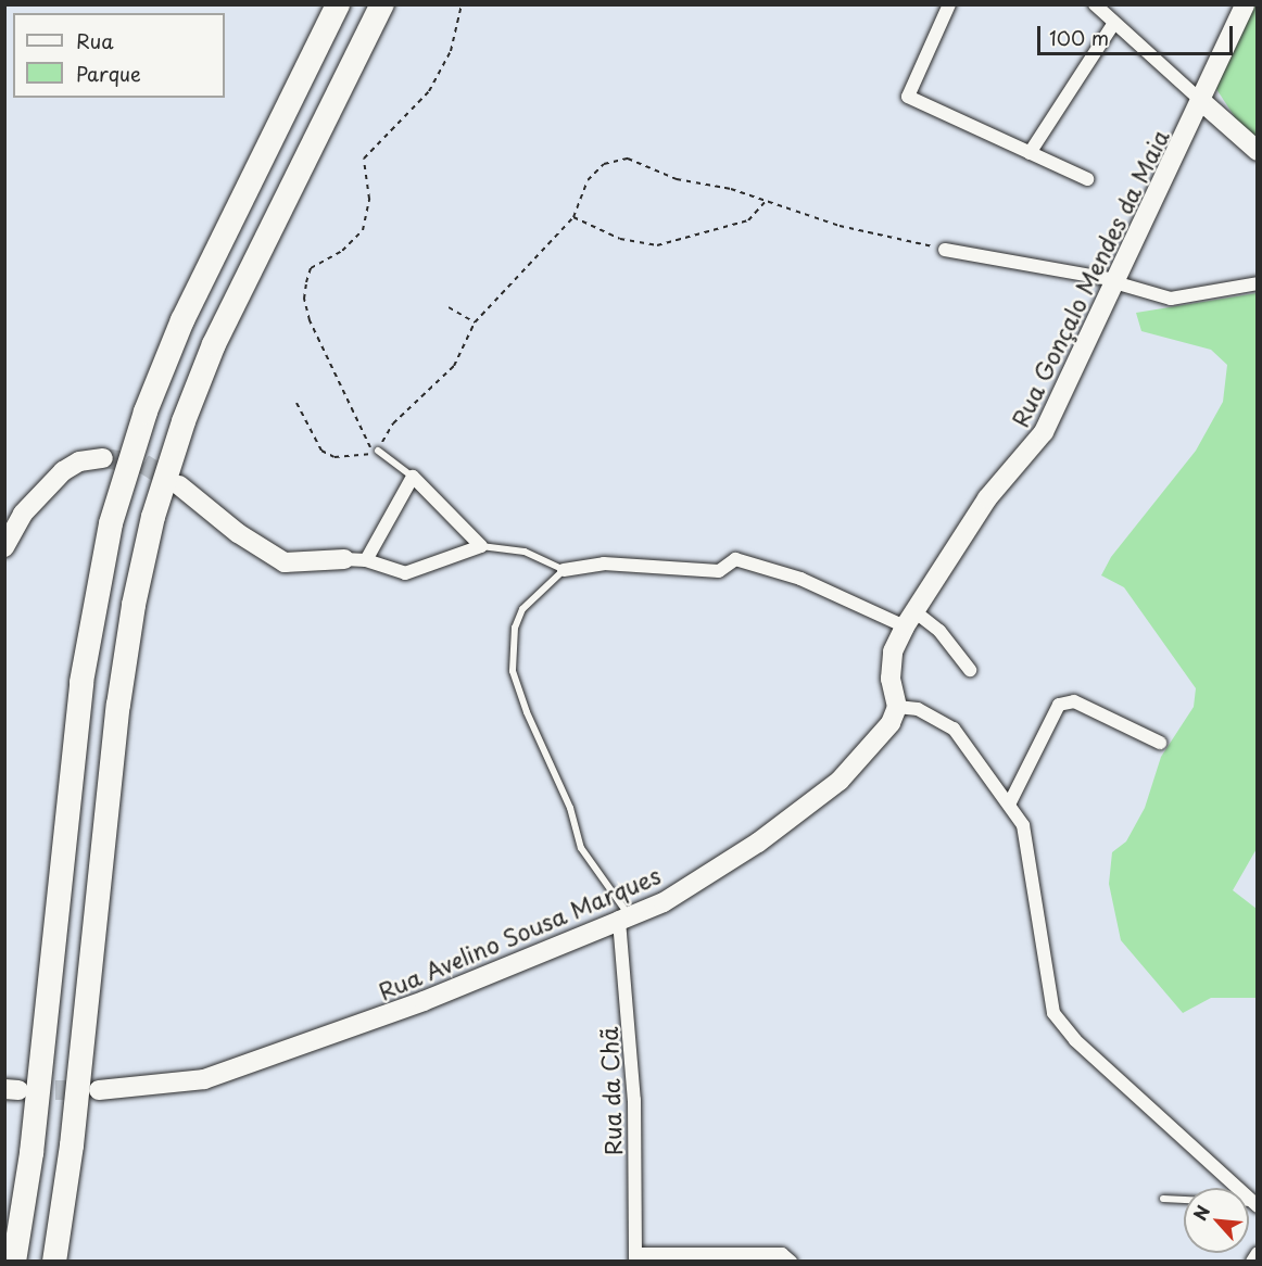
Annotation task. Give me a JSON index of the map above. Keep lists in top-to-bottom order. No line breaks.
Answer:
{"streets":{"street":["Rua Gonçalo Mendes da Maia","Rua Avelino Sousa Marques","Rua da Chã"]},"crossings":[["Rua Gonçalo Mendes da Maia","Rua Avelino Sousa Marques"],["Rua Avelino Sousa Marques","Rua da Chã"]],"legend":["Rua","Parque"],"scale_bar":"100 m","north":"top left"}
